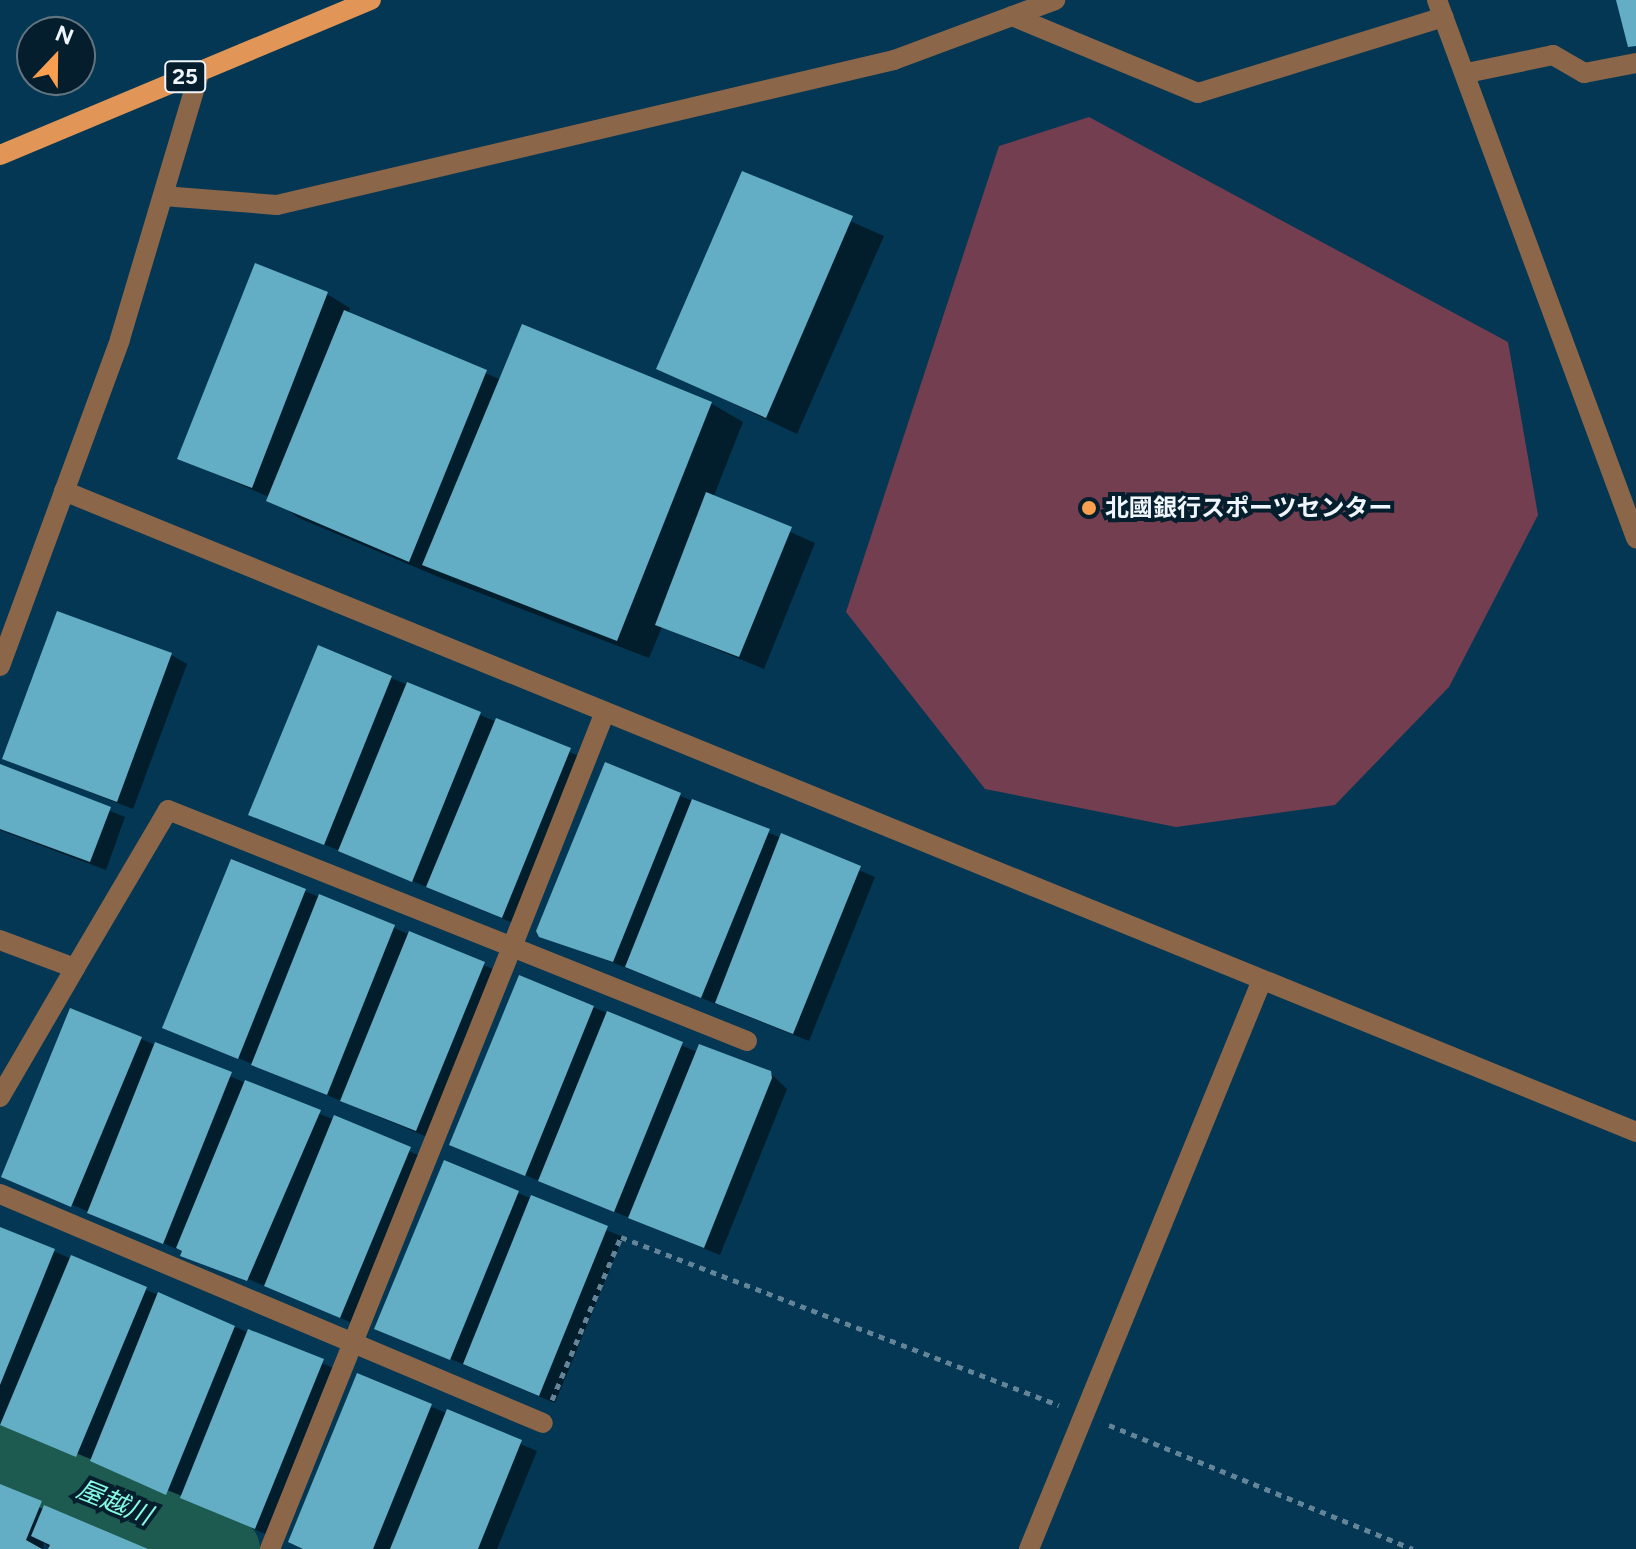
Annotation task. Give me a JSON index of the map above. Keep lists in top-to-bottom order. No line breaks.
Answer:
{"streets":{"main road":["25"]},"water":["屋越川"],"places":["北國銀行スポーツセンター"],"north":"top"}
